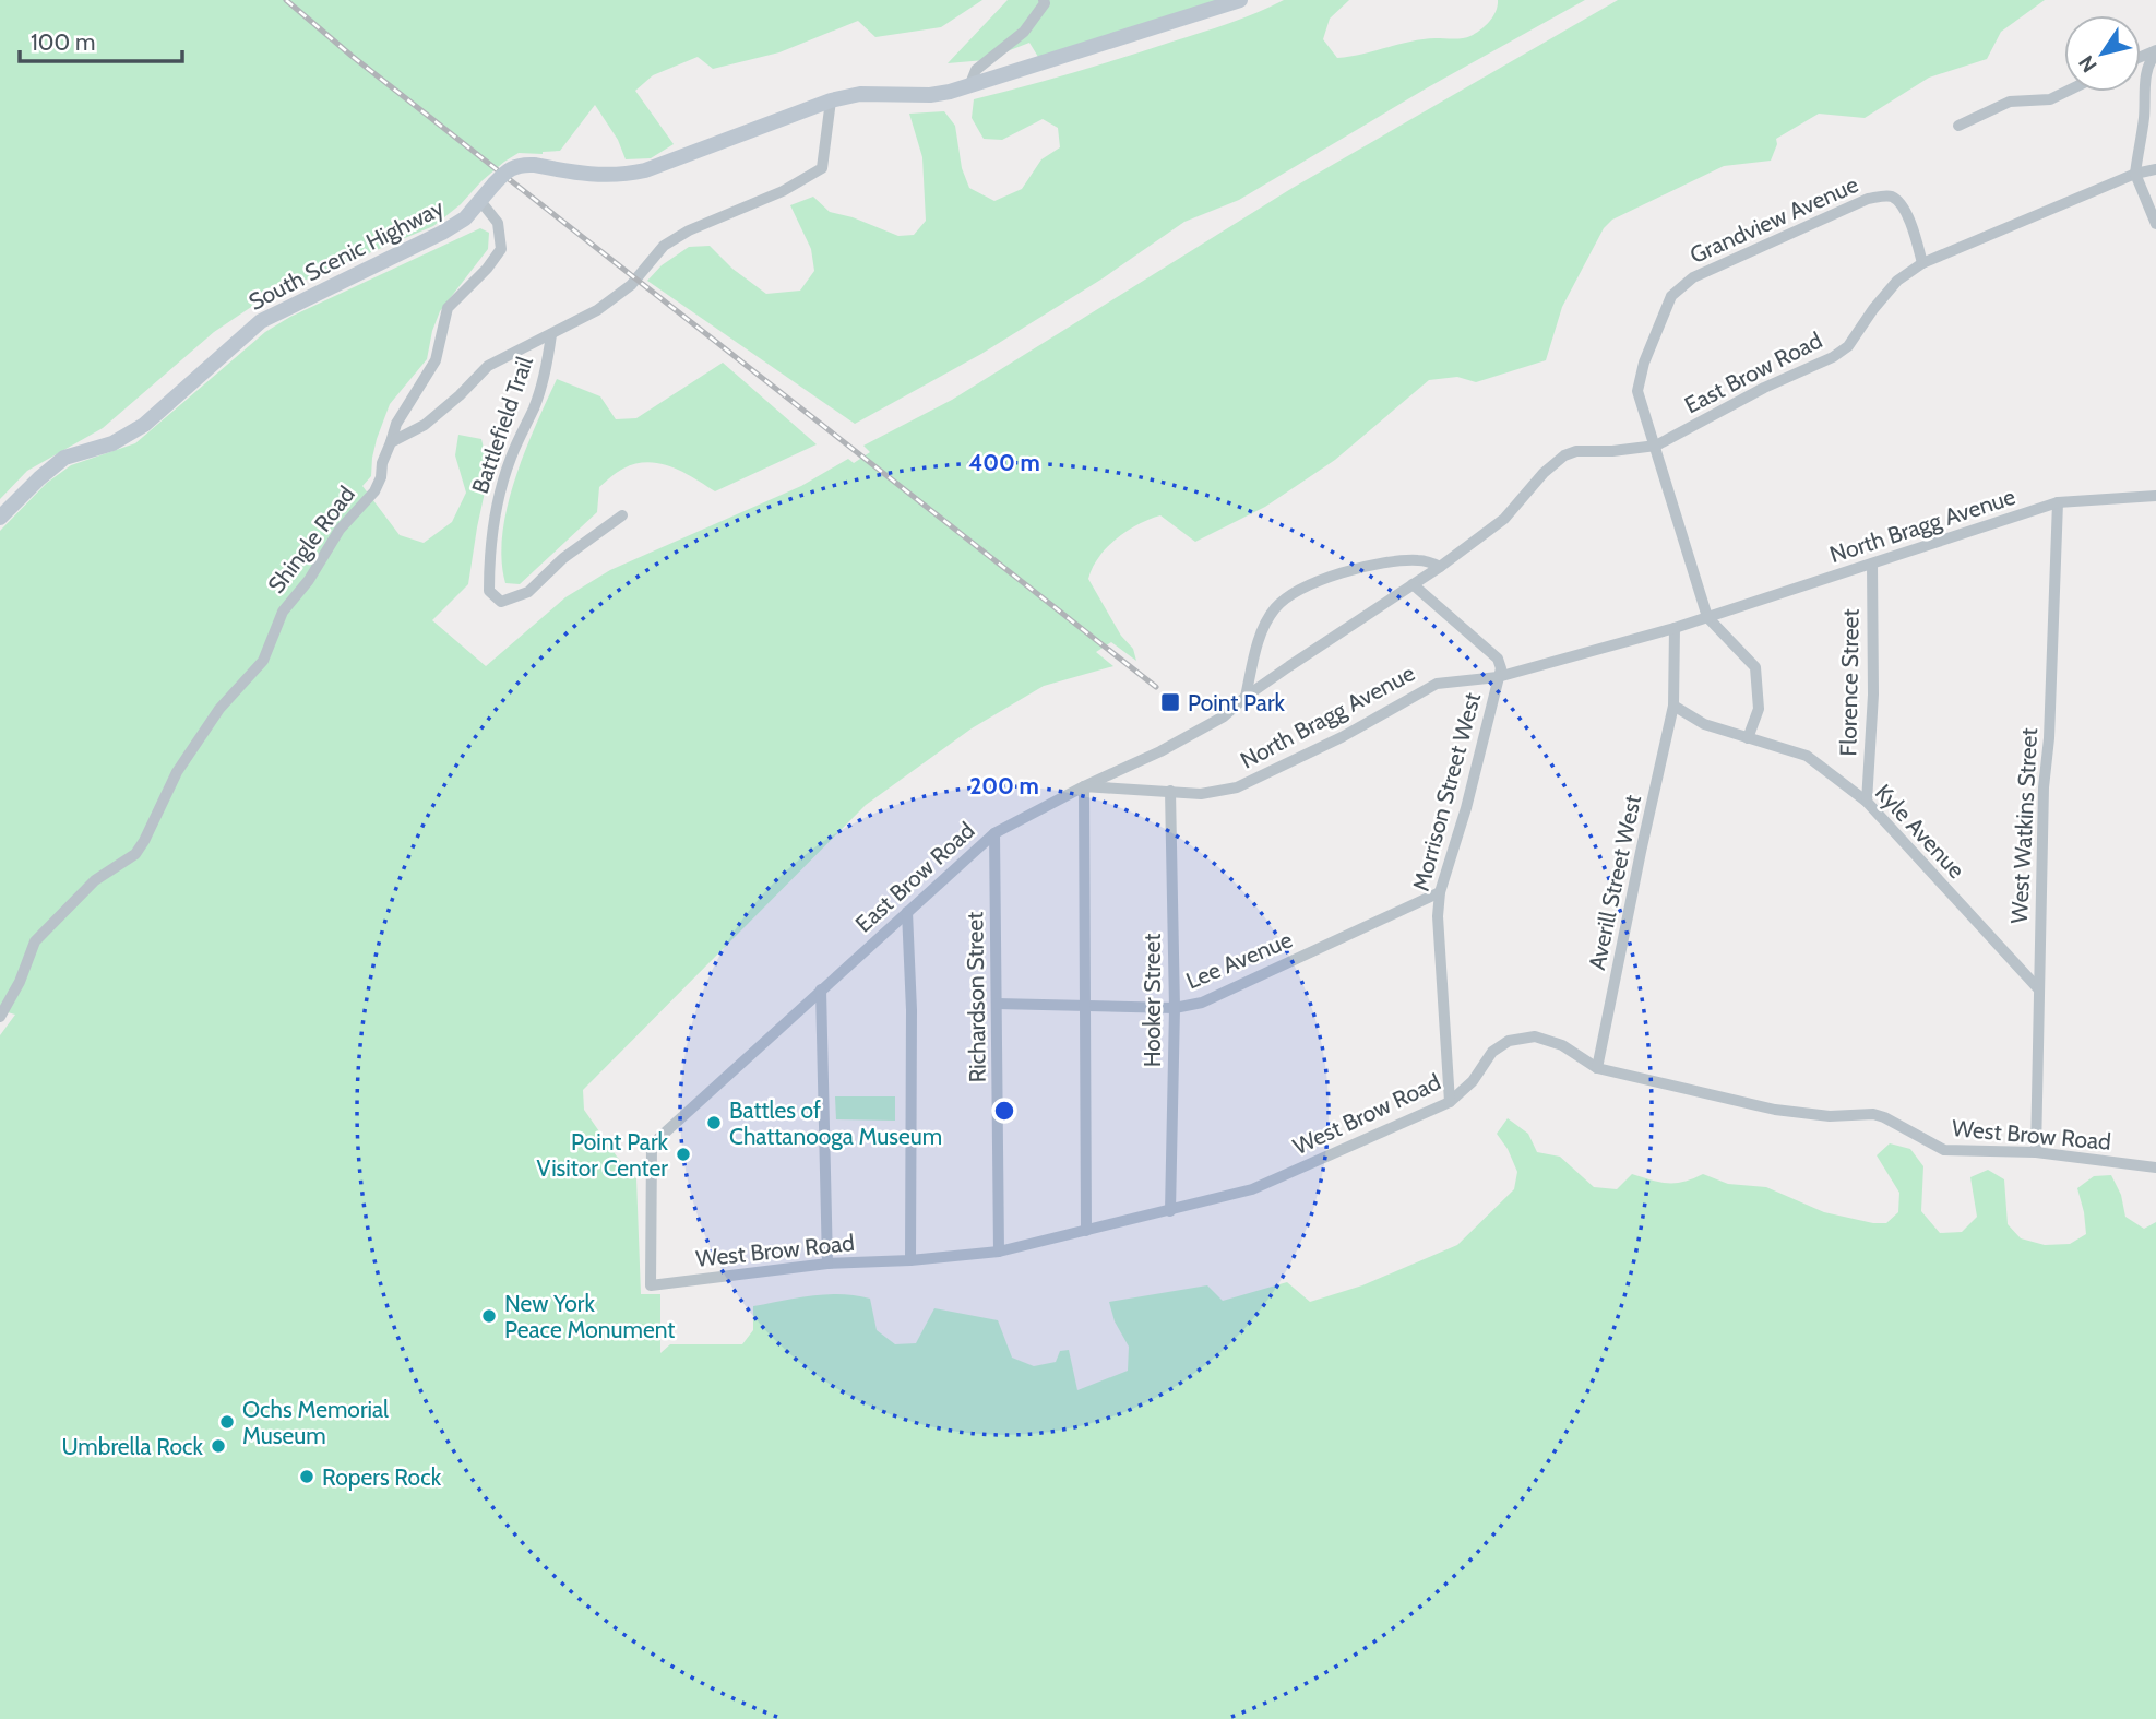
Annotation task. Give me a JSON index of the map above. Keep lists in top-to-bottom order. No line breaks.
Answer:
{"streets":{"main road":["South Scenic Highway"],"street":["Grandview Avenue","East Brow Road","Battlefield Trail","North Bragg Avenue","Shingle Road","Florence Street","Morrison Street West","West Watkins Street","Kyle Avenue","Averill Street West","Lee Avenue","Richardson Street","Hooker Street","West Brow Road"]},"crossings":[["Grandview Avenue","East Brow Road"],["South Scenic Highway","Shingle Road"],["East Brow Road","North Bragg Avenue"],["East Brow Road","Richardson Street"],["East Brow Road","West Brow Road"],["North Bragg Avenue","Florence Street"],["North Bragg Avenue","Morrison Street West"],["North Bragg Avenue","West Watkins Street"],["North Bragg Avenue","Averill Street West"],["North Bragg Avenue","Hooker Street"],["Florence Street","Kyle Avenue"],["Morrison Street West","Lee Avenue"],["Morrison Street West","West Brow Road"],["West Watkins Street","Kyle Avenue"],["West Watkins Street","West Brow Road"],["Kyle Avenue","Averill Street West"],["Averill Street West","West Brow Road"],["Lee Avenue","Richardson Street"],["Lee Avenue","Hooker Street"],["Richardson Street","West Brow Road"],["Hooker Street","West Brow Road"]],"places":{"transit":["Point Park"],"other":["Battles of Chattanooga Museum","Point Park Visitor Center","New York Peace Monument","Ochs Memorial Museum","Umbrella Rock","Ropers Rock"]},"scale_bar":"100 m","north":"bottom left","rings":["400 m","200 m"]}
